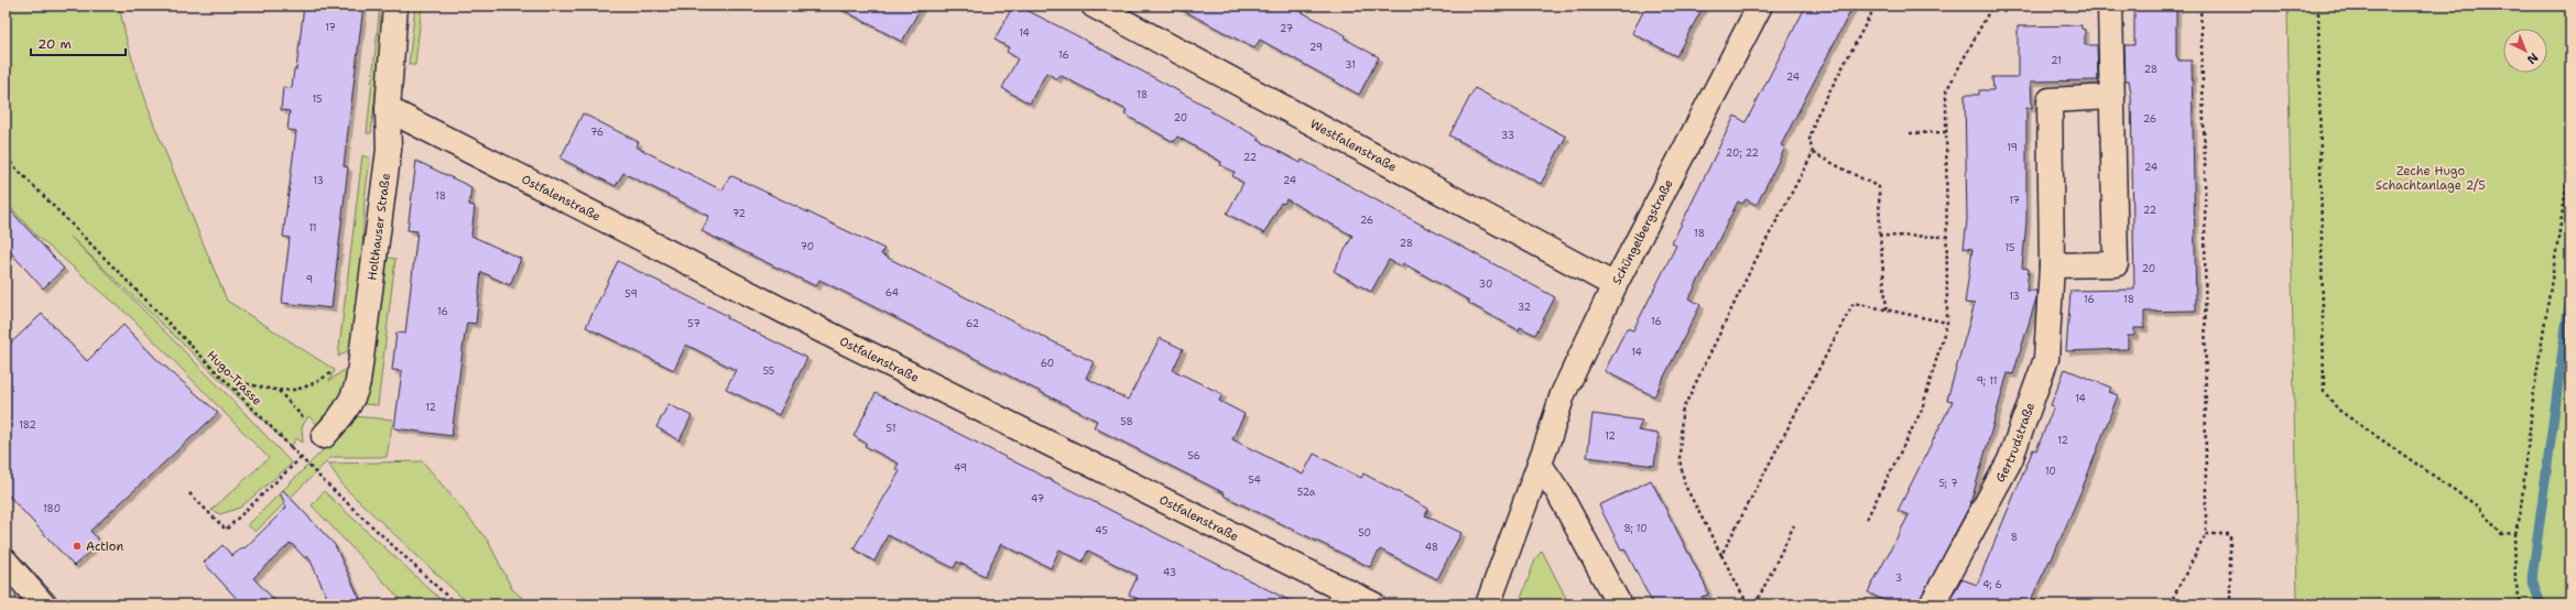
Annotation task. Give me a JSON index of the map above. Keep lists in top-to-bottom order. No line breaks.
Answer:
{"streets":{"street":["Westfalenstraße","Ostfalenstraße","Holthauser Straße","Schüngelbergstraße","Gertrudstraße"],"path":["Hugo-Trasse"]},"crossings":[["Westfalenstraße","Schüngelbergstraße"],["Ostfalenstraße","Holthauser Straße"]],"parks":["Zeche Hugo Schachtanlage 2/5"],"places":["Action"],"house_numbers":["17","27","14","29","16","21","31","28","24","18","15","20","26","76","33","19","20; 22","22","24","13","24","18","17","22","72","26","11","18","28","70","15","20","9","30","64","59","13","16","18","32","16","16","57","62","14","60","55","9; 11","14","12","58","182","51","12","12","56","49","10","54","5; 7","52a","47","180","8; 10","45","50","8","48","43","3","4; 6"],"scale_bar":"20 m","north":"bottom right"}
